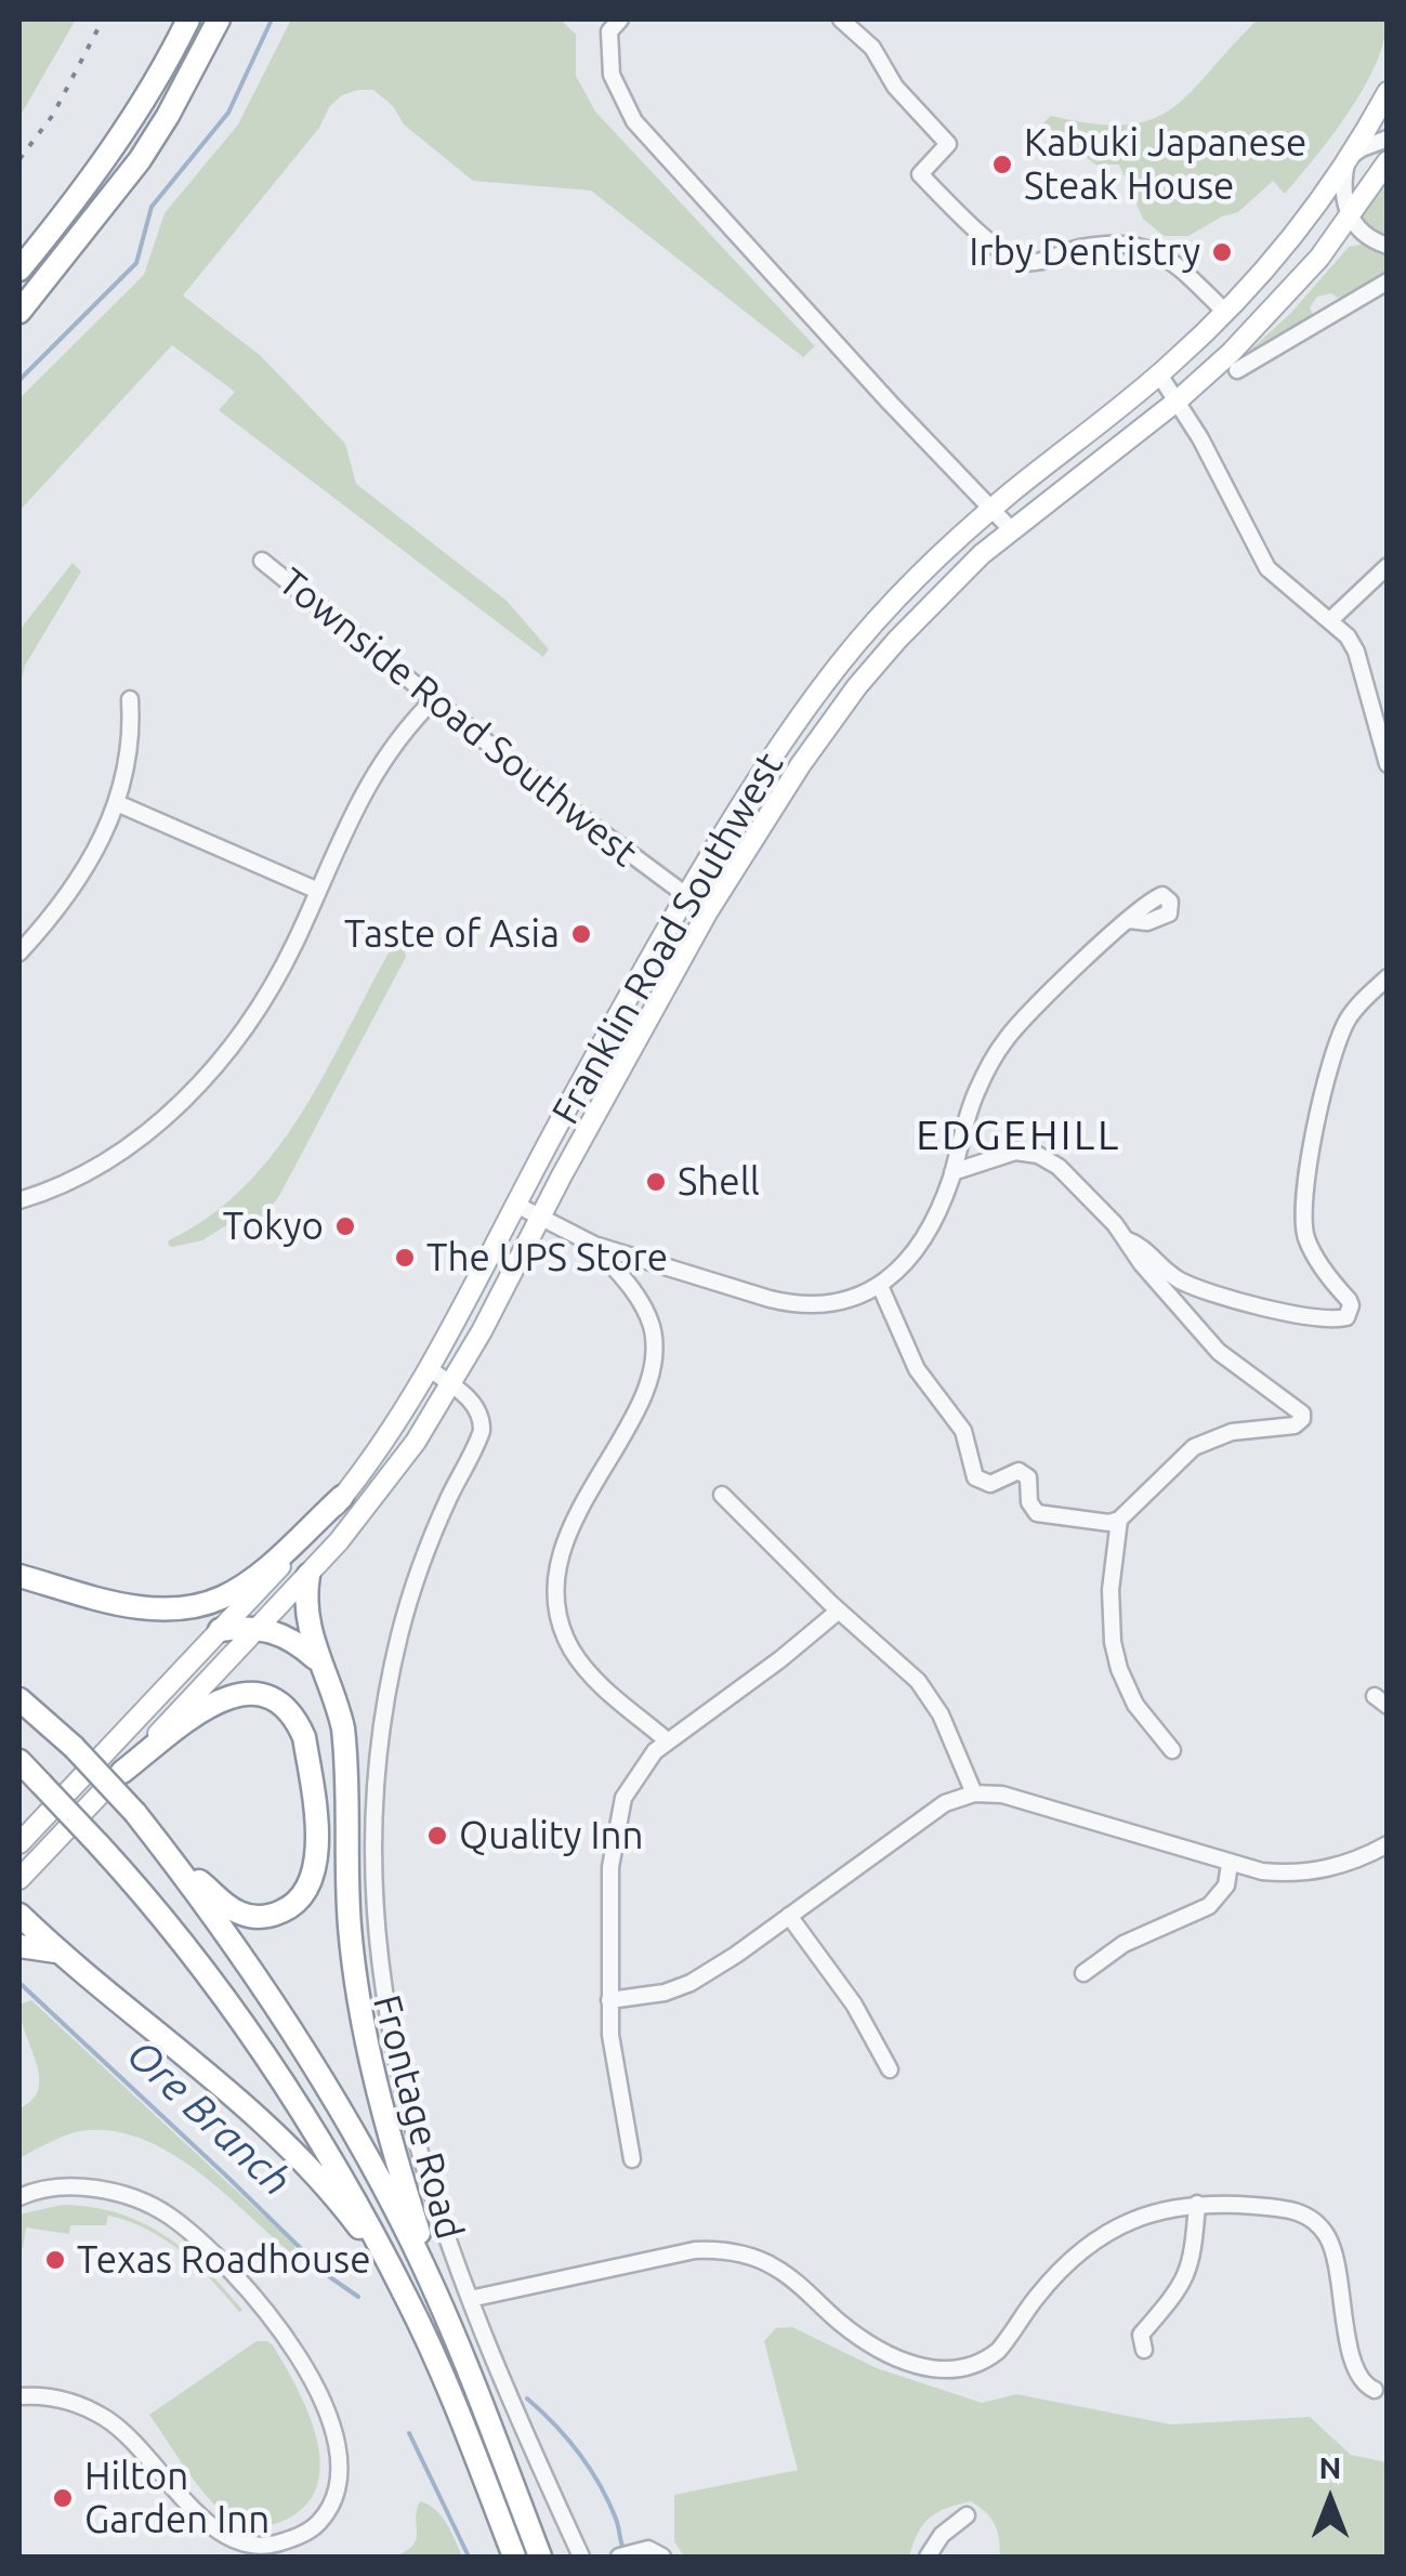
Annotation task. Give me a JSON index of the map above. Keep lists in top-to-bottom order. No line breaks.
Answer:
{"streets":{"main road":["Franklin Road Southwest"],"street":["Townside Road Southwest","Frontage Road"]},"crossings":[["Townside Road Southwest","Franklin Road Southwest"],["Franklin Road Southwest","Frontage Road"]],"districts":["EDGEHILL"],"water":["Ore Branch"],"places":["Kabuki Japanese Steak House","Irby Dentistry","Taste of Asia","Shell","Tokyo","The UPS Store","Quality Inn","Texas Roadhouse","Hilton Garden Inn"],"north":"top"}
